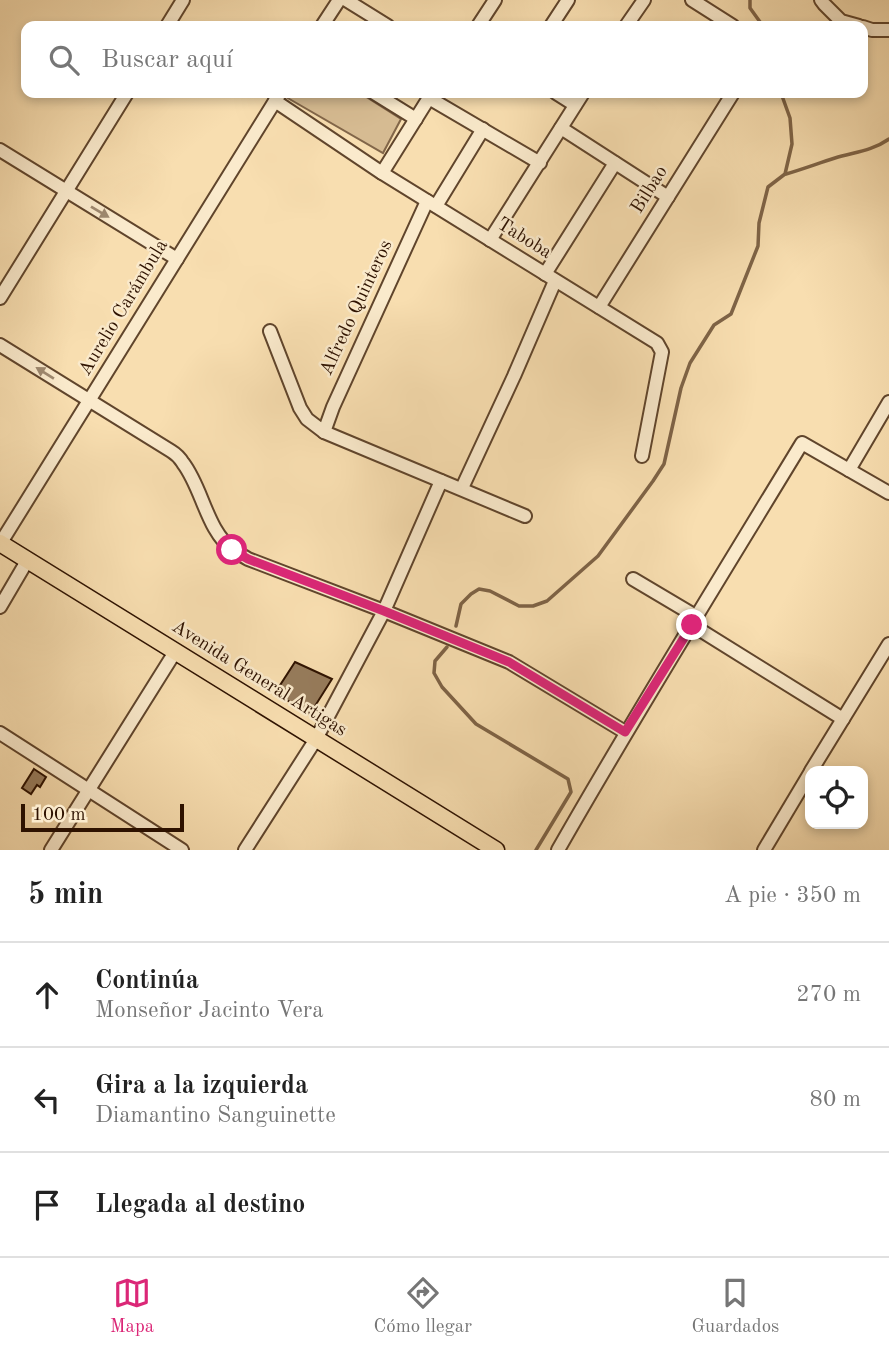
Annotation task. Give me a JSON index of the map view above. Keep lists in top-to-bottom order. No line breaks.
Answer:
{"streets":{"main road":["Avenida General Artigas"],"street":["Bilbao","Taboba","Aurelio Carámbula","Alfredo Quinteros"]},"crossings":[["Bilbao","Taboba"],["Taboba","Alfredo Quinteros"],["Aurelio Carámbula","Avenida General Artigas"]],"scale_bar":"100 m","page":{"search":"Buscar aquí","scale":"100 m","heading":["5 min","A pie · 350 m"],"list":[["Continúa","Monseñor Jacinto Vera","270 m"],["Gira a la izquierda","Diamantino Sanguinette","80 m"],"Llegada al destino"],"nav":["Mapa","Cómo llegar","Guardados"]}}
